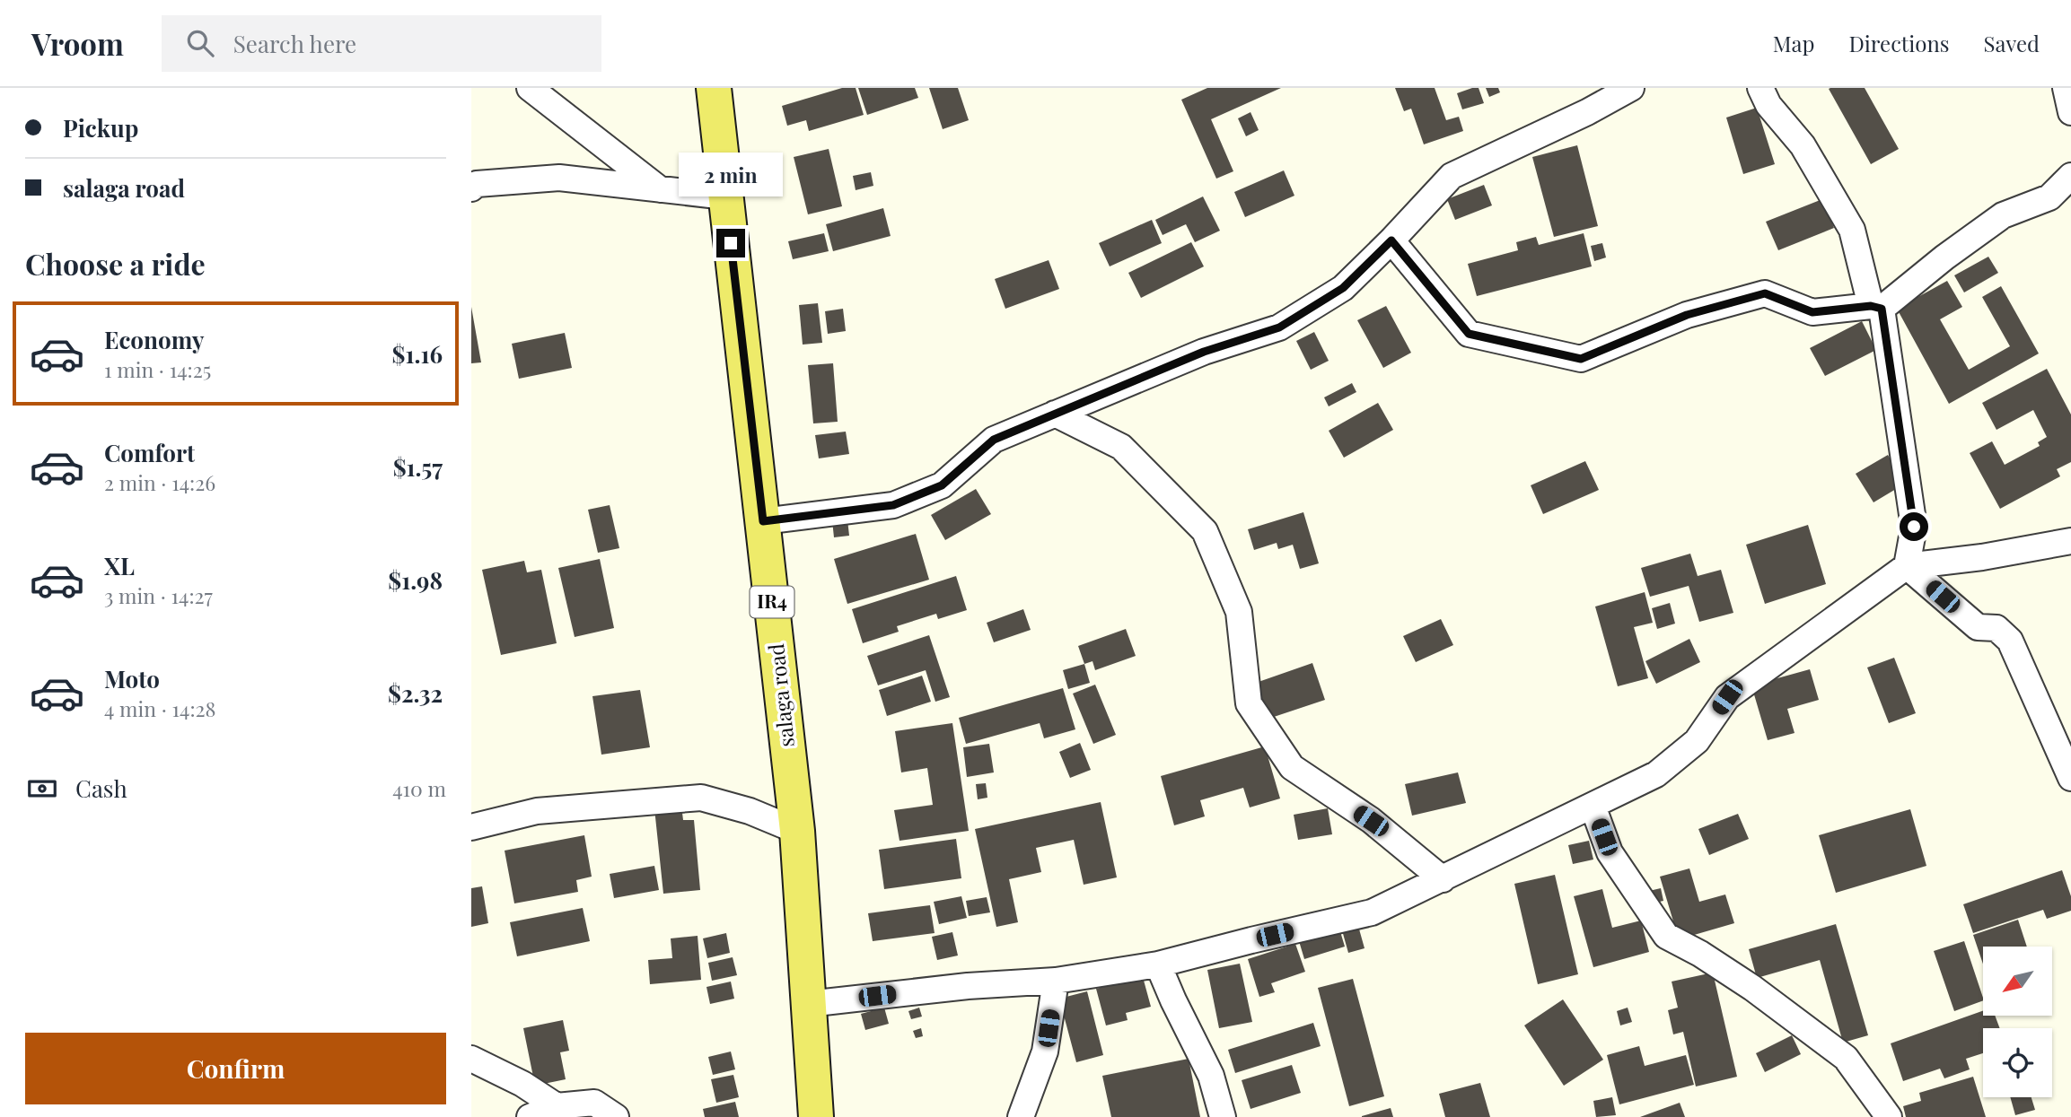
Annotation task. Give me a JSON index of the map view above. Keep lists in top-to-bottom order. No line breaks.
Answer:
{"streets":{"main road":["IR4","salaga road"]},"north":"bottom left","page":{"header":"Vroom","search":"Search here","nav":["Map","Directions","Saved"],"banner":["Pickup","salaga road"],"bubble":"2 min","heading":"Choose a ride","list":[{"name":"Economy","note":"1 min · 14:25","value":"$1.16"},{"name":"Comfort","note":"2 min · 14:26","value":"$1.57"},{"name":"XL","note":"3 min · 14:27","value":"$1.98"},{"name":"Moto","note":"4 min · 14:28","value":"$2.32"}],"pay":["Cash","410 m"],"buttons":"Confirm"}}
